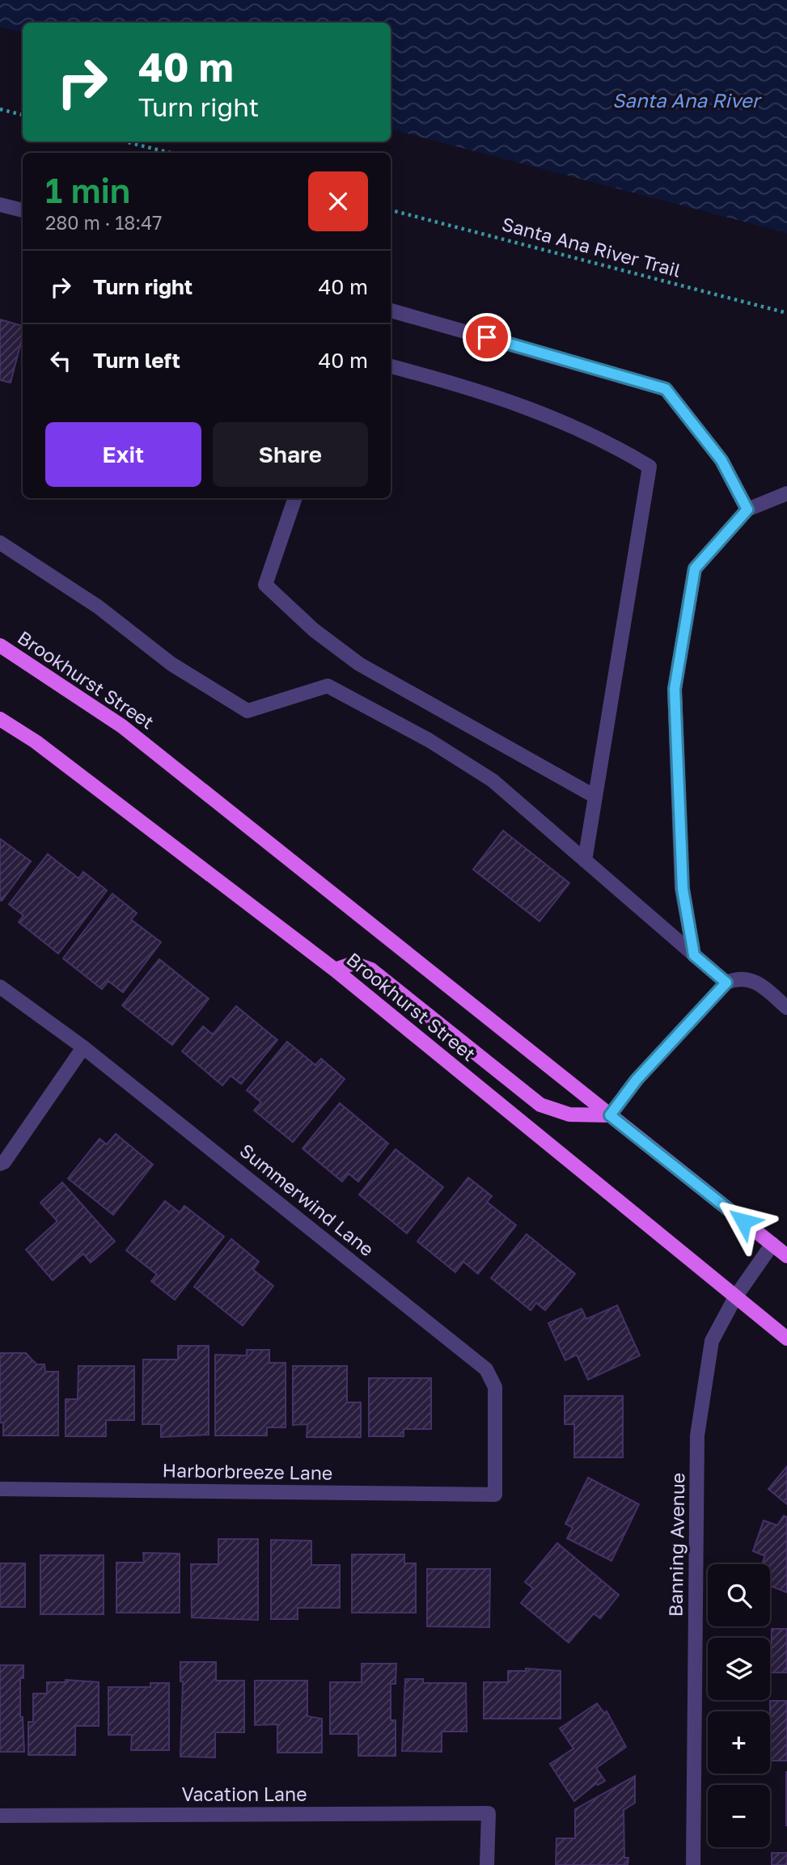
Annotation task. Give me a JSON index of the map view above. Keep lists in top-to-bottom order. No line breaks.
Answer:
{"streets":{"main road":["Brookhurst Street"],"street":["Summerwind Lane","Harborbreeze Lane","Banning Avenue","Vacation Lane"],"path":["Santa Ana River Trail"]},"crossings":[["Brookhurst Street","Banning Avenue"],["Summerwind Lane","Harborbreeze Lane"]],"water":["Santa Ana River"],"page":{"turn":["40 m","Turn right"],"heading":["1 min","280 m · 18:47"],"list":[{"name":"Turn right","value":"40 m"},{"name":"Turn left","value":"40 m"}],"buttons":["Exit","Share"],"map_buttons":["+","−"]}}
